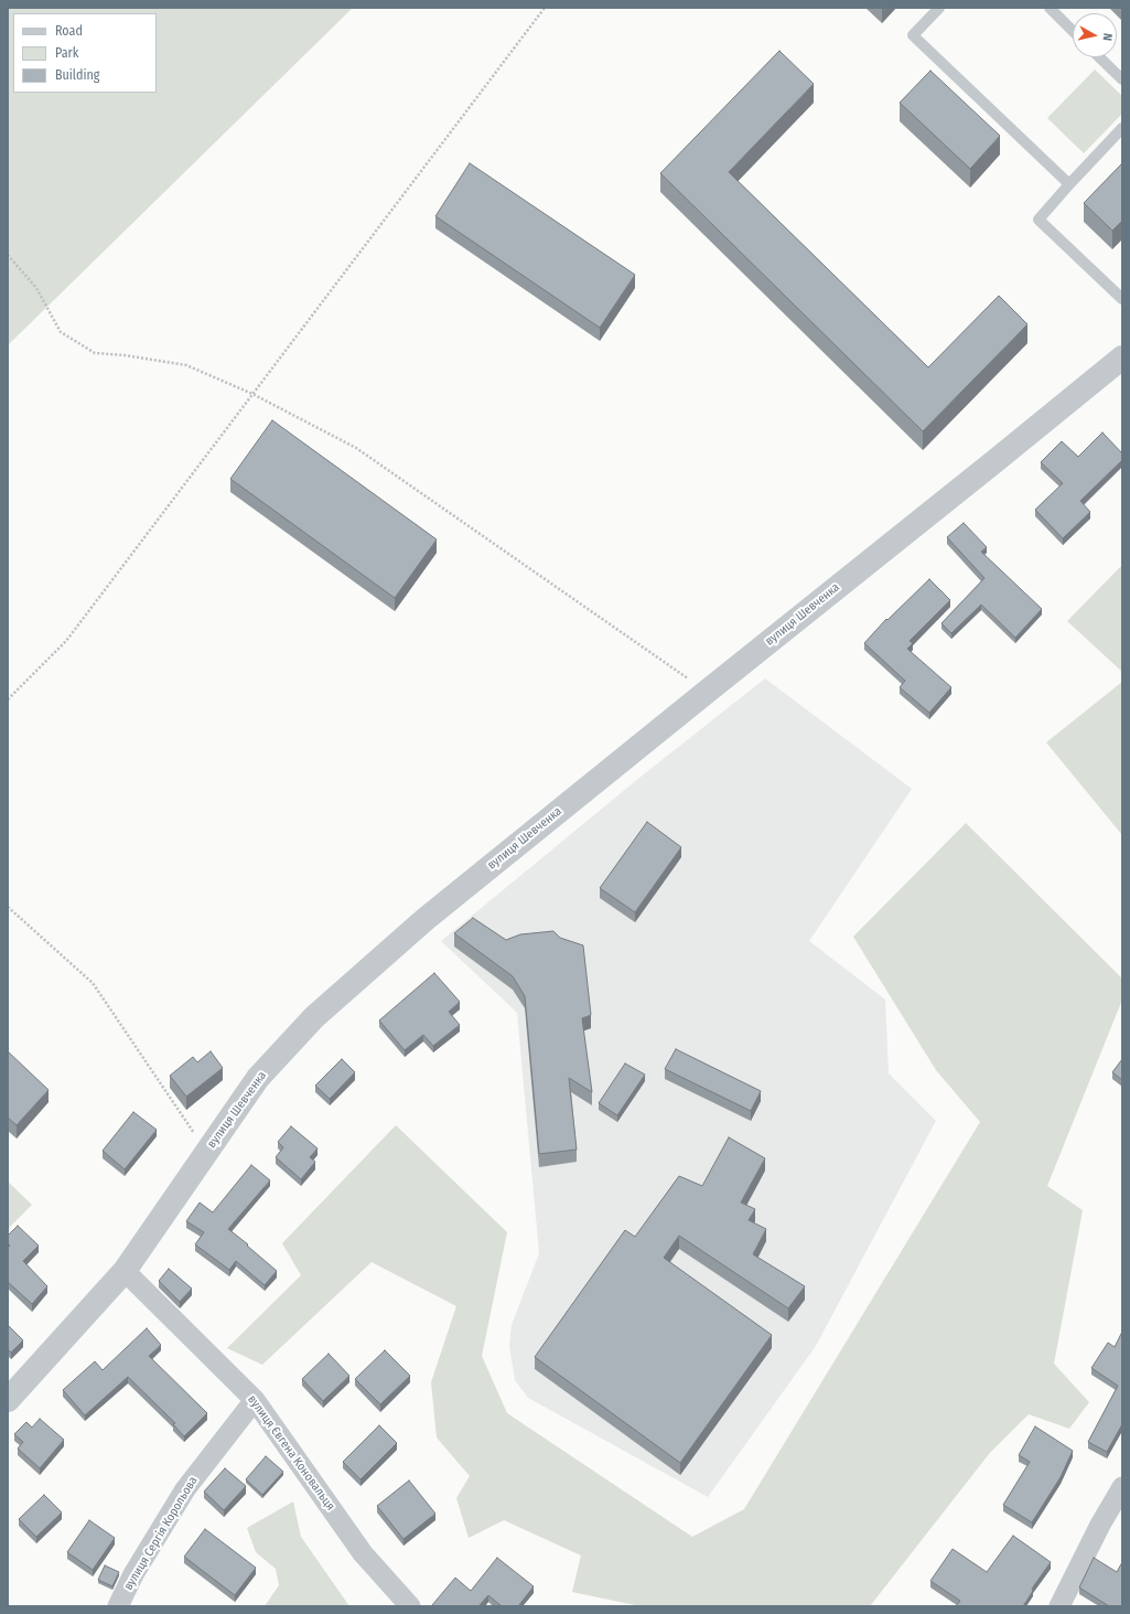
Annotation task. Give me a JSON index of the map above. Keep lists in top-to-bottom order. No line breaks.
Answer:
{"streets":{"street":["вулиця Шевченка","вулиця Євгена Коновальця","вулиця Сергія Корольова"]},"crossings":[["вулиця Шевченка","вулиця Євгена Коновальця"],["вулиця Євгена Коновальця","вулиця Сергія Корольова"]],"legend":["Road","Park","Building"],"north":"right"}
